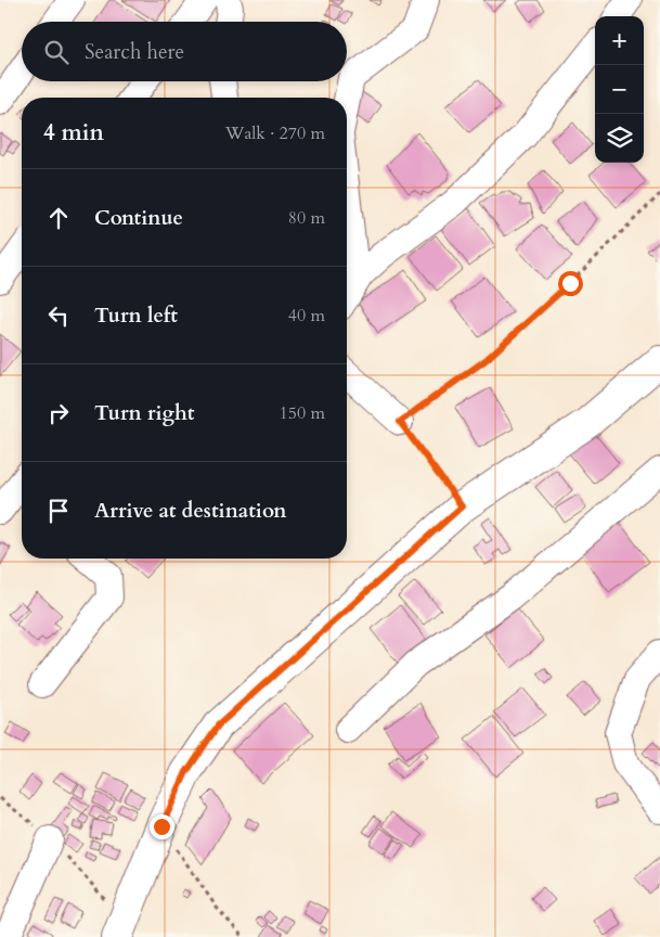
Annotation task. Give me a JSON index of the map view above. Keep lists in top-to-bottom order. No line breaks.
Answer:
{"page":{"map_buttons":["+","−"],"search":"Search here","heading":["4 min","Walk · 270 m"],"list":[["Continue","80 m"],["Turn left","40 m"],["Turn right","150 m"],"Arrive at destination"]}}
